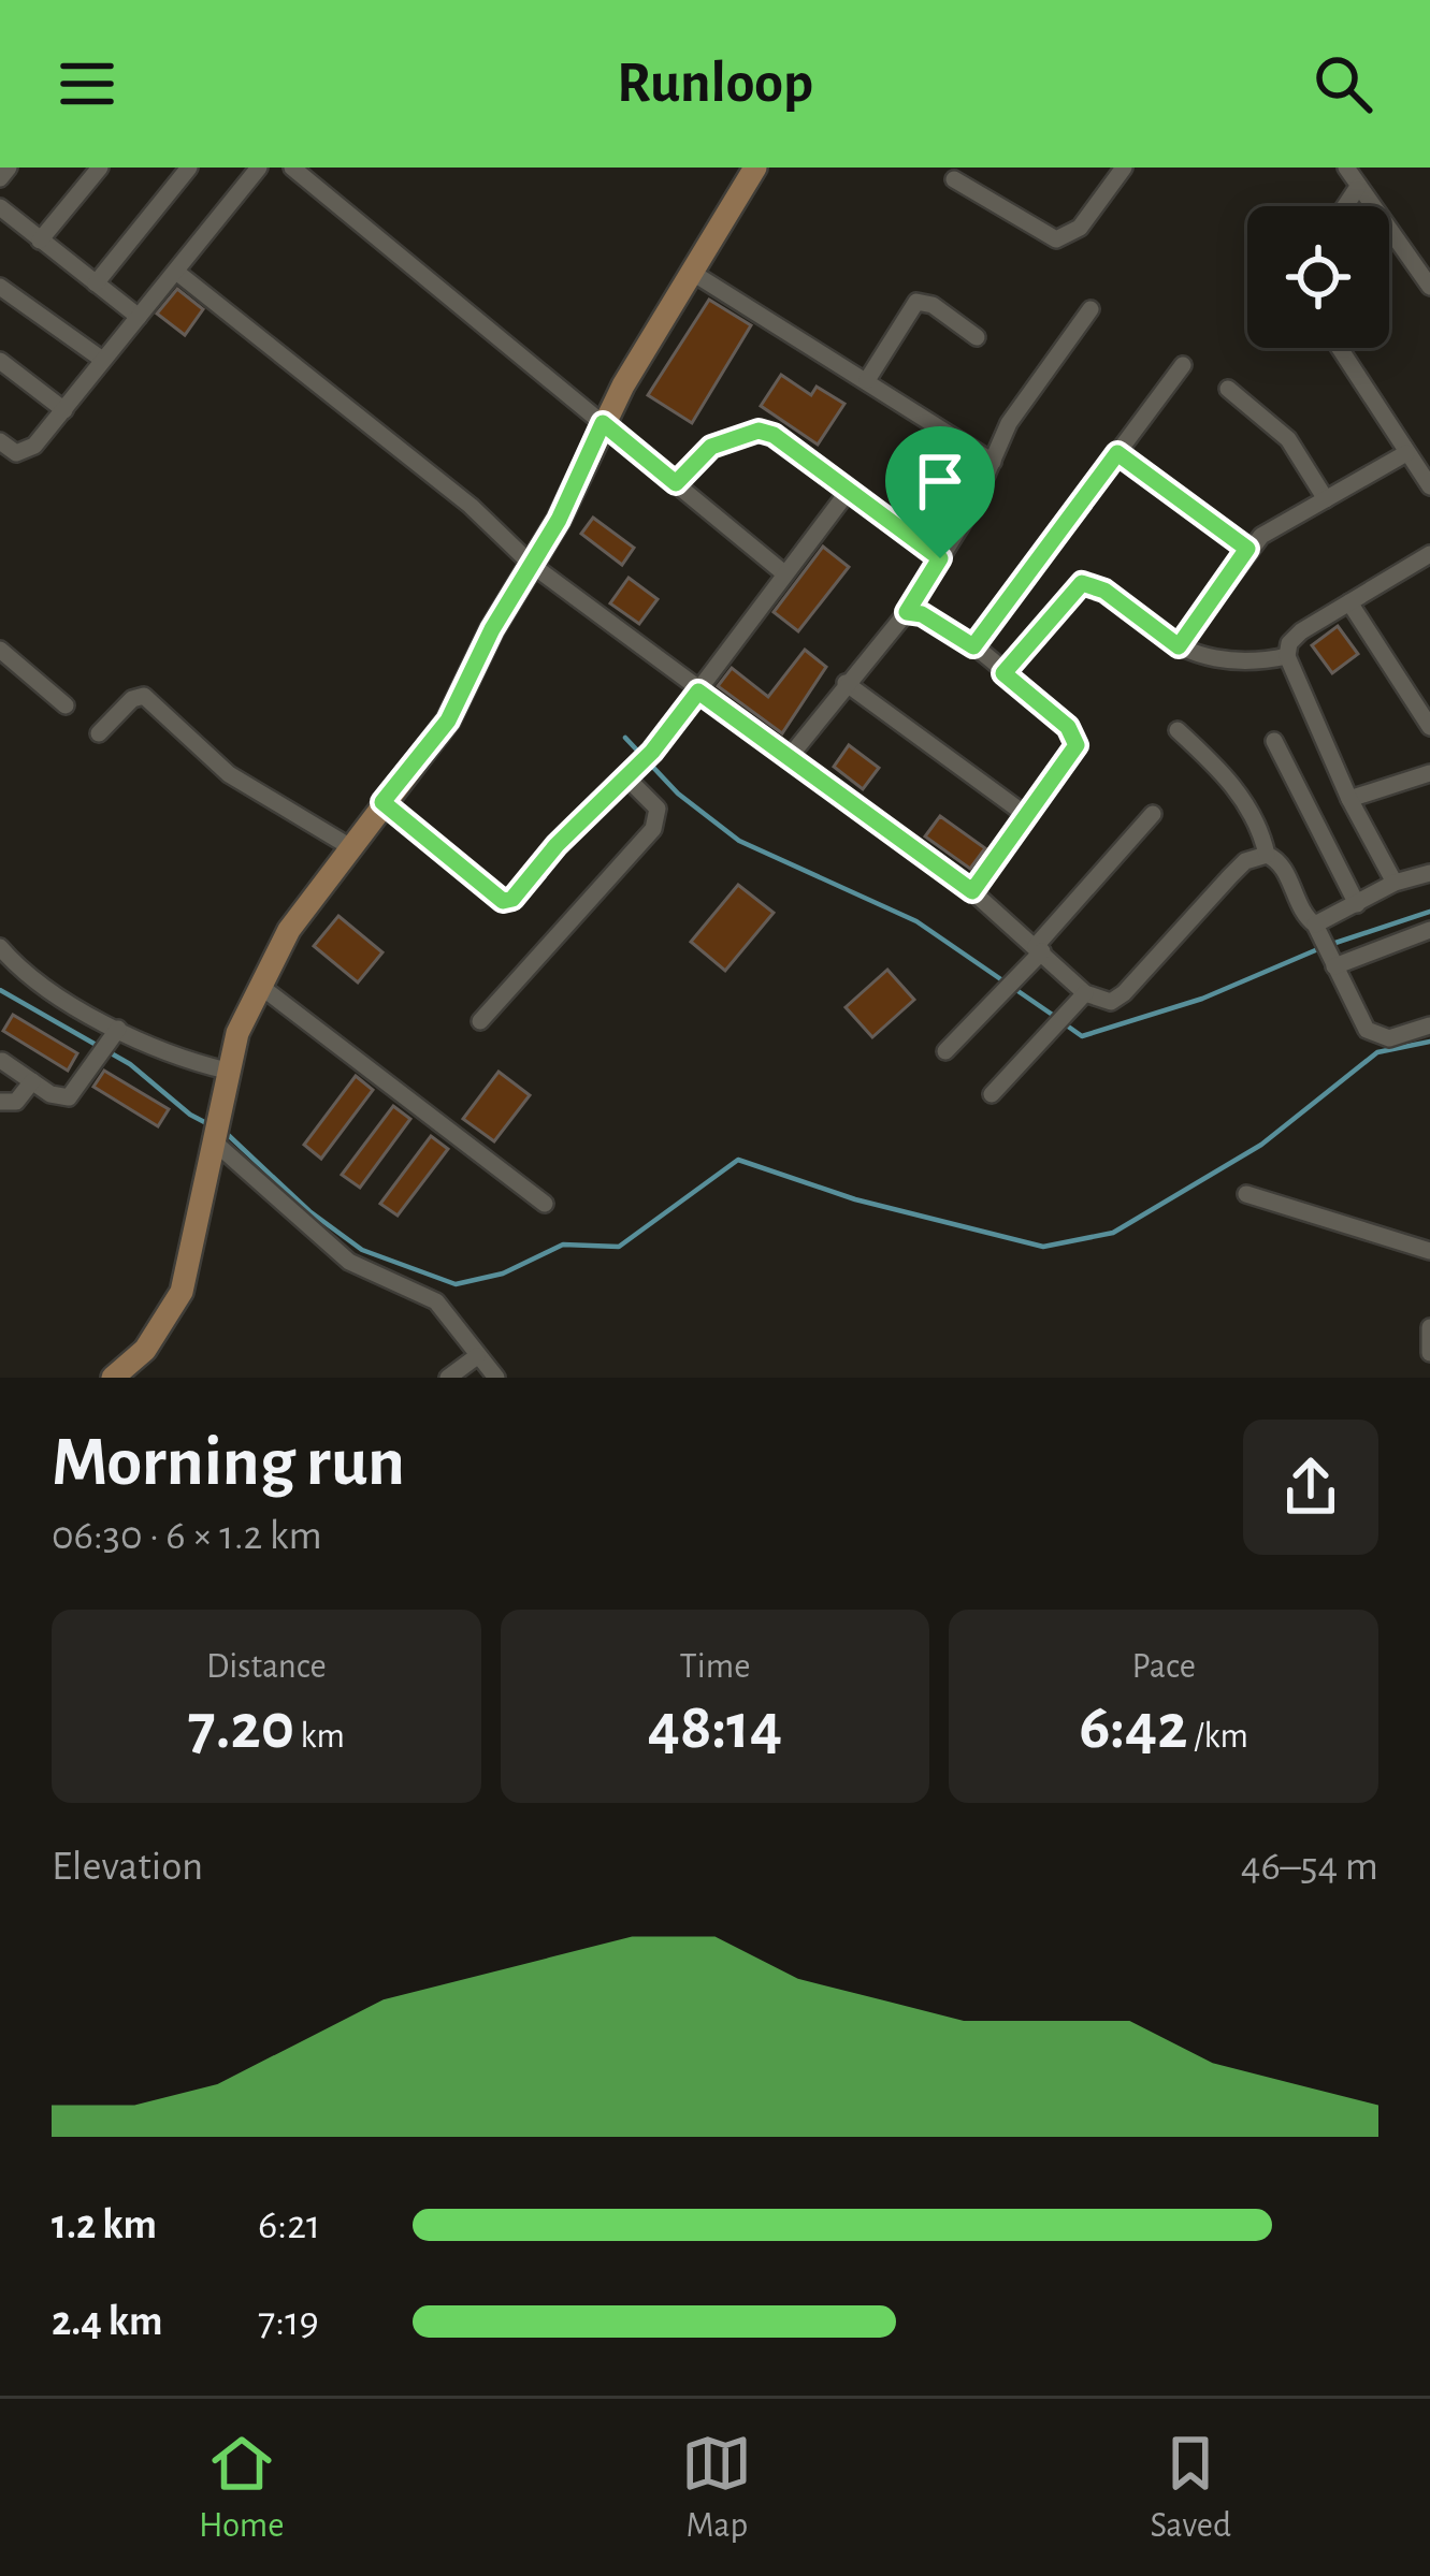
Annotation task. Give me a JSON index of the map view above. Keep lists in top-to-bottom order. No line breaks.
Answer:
{"page":{"header":"Runloop","heading":["Morning run","06:30 · 6 × 1.2 km"],"stats":[["Distance","7.20 km"],["Time","48:14"],["Pace","6:42 /km"]],"chart":["Elevation","46–54 m"],"list":[{"name":"1.2 km","note":"6:21"},{"name":"2.4 km","note":"7:19"}],"tabs":["Home","Map","Saved"]}}
